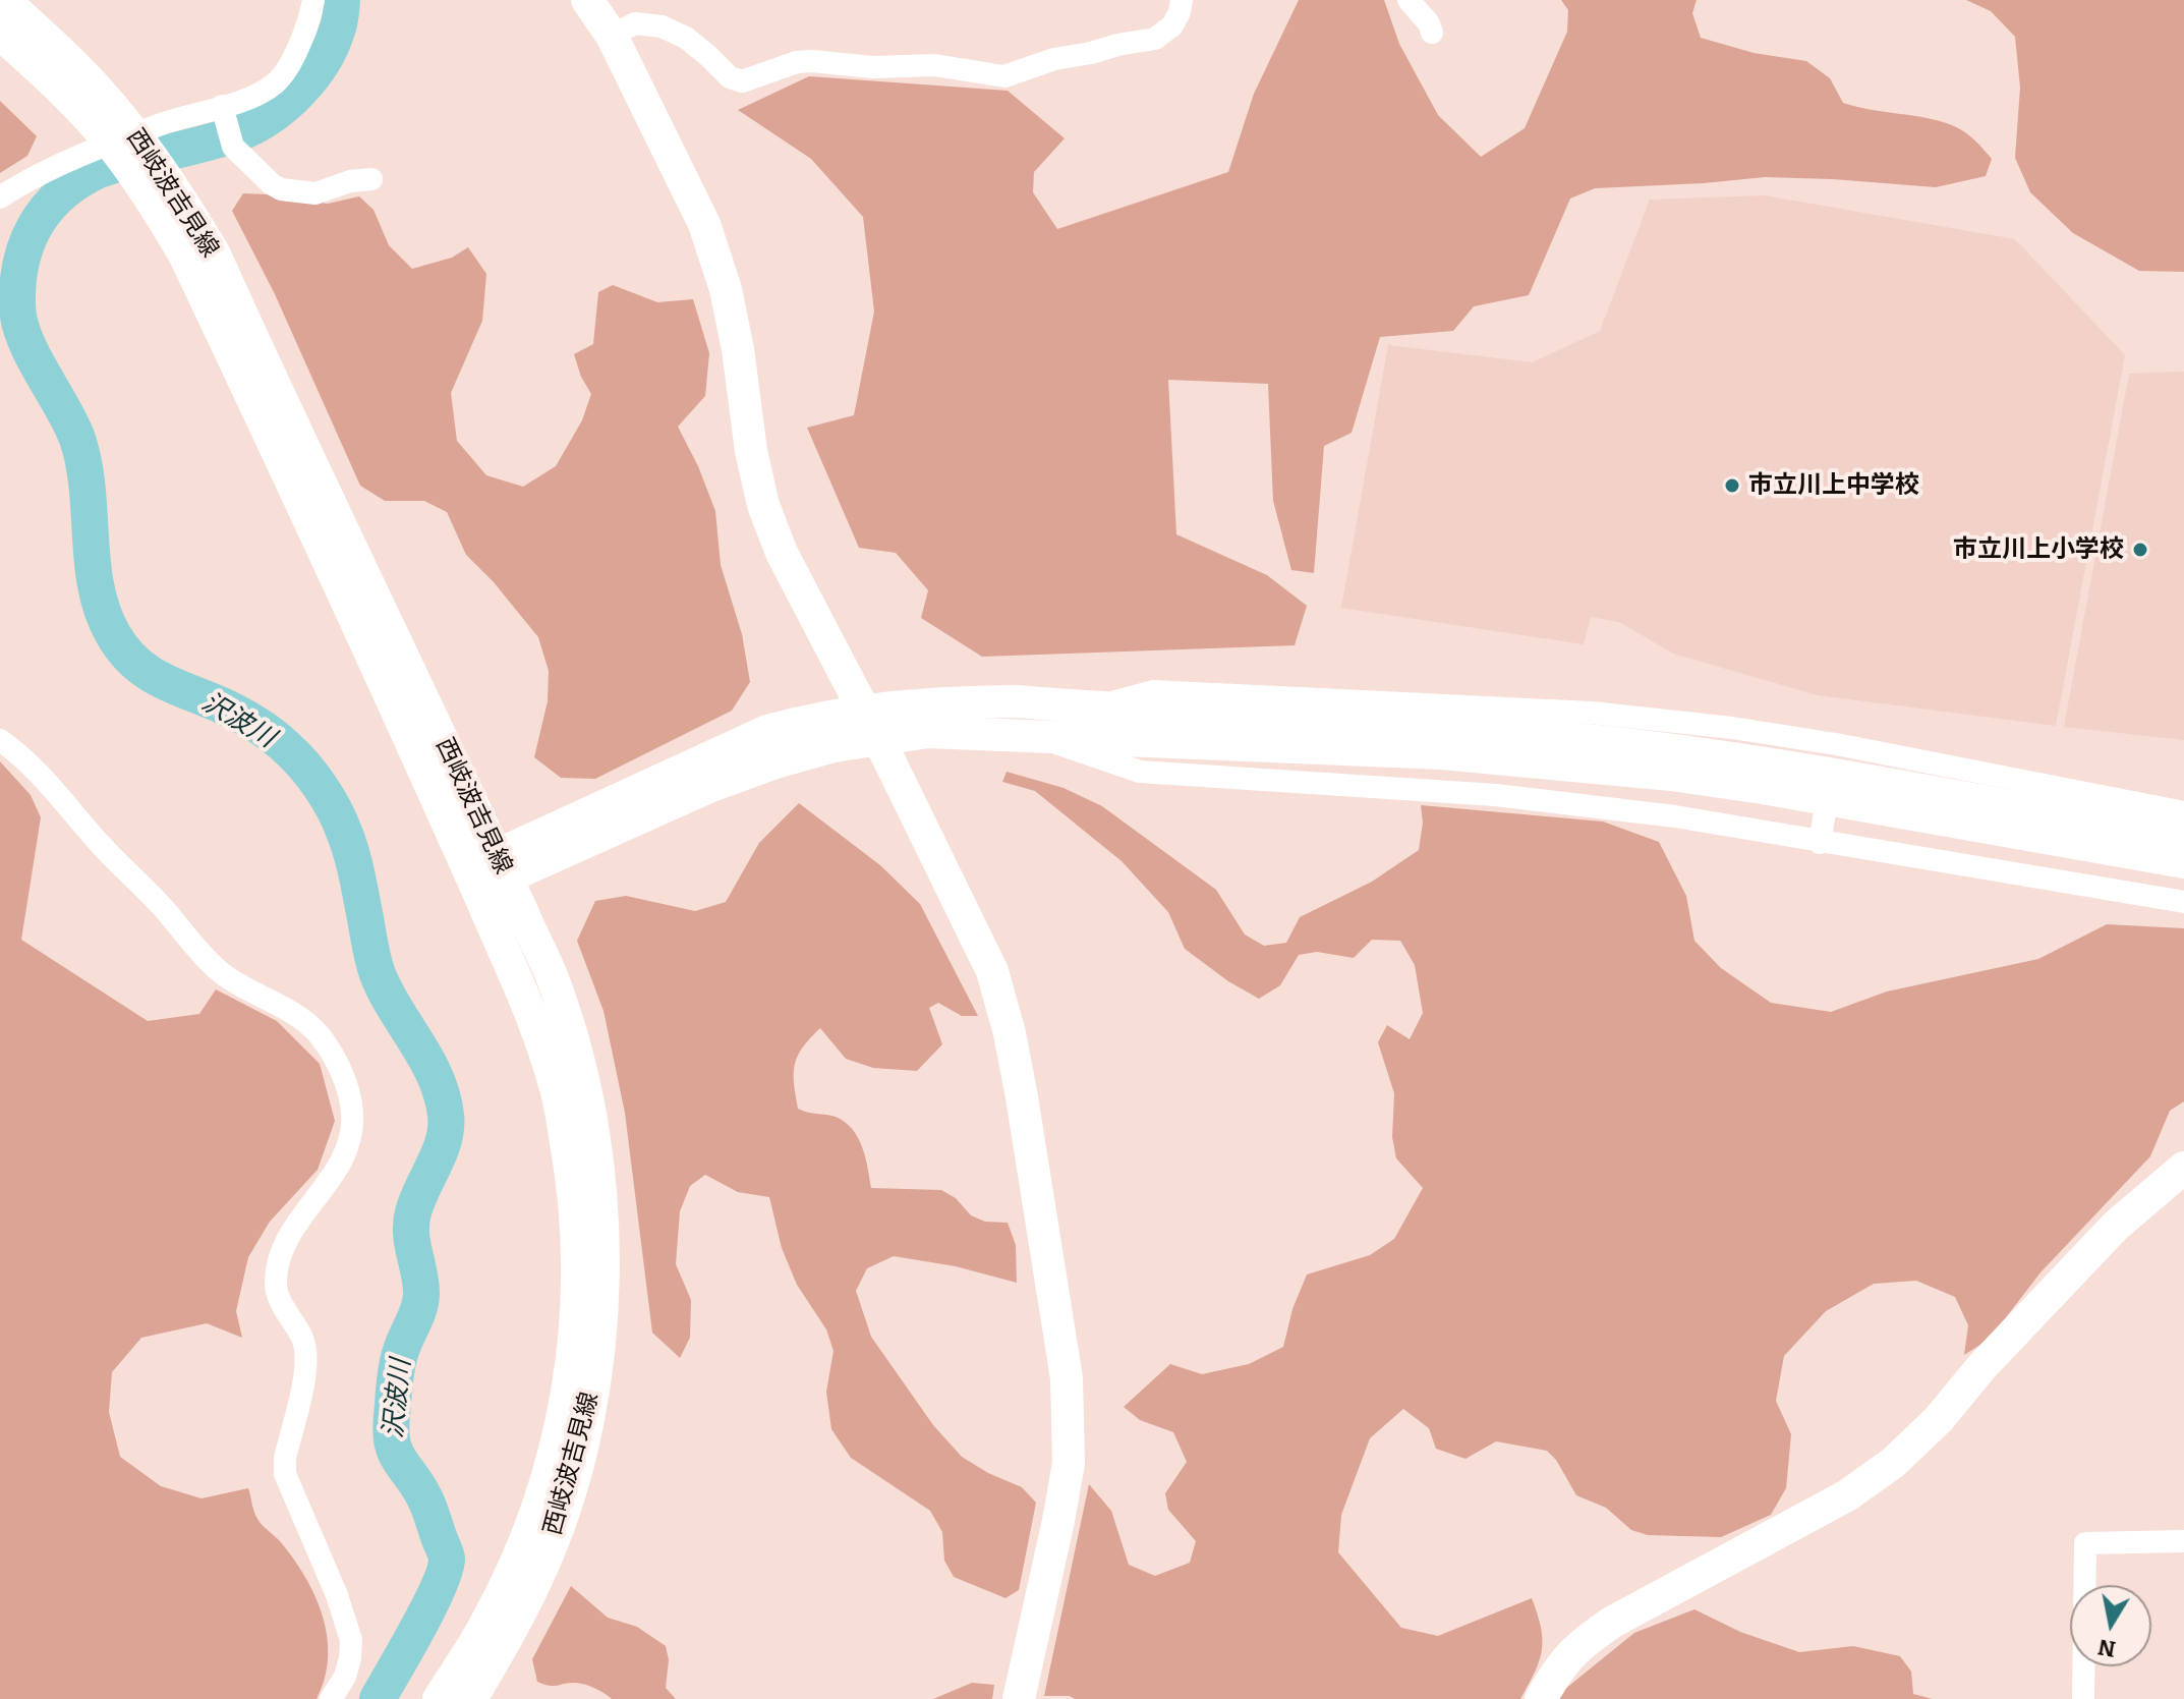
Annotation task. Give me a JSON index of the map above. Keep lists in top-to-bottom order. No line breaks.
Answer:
{"streets":{"street":["西岐波吉見線"]},"water":["沢波川"],"places":["市立川上中学校","市立川上小学校"],"north":"bottom"}
